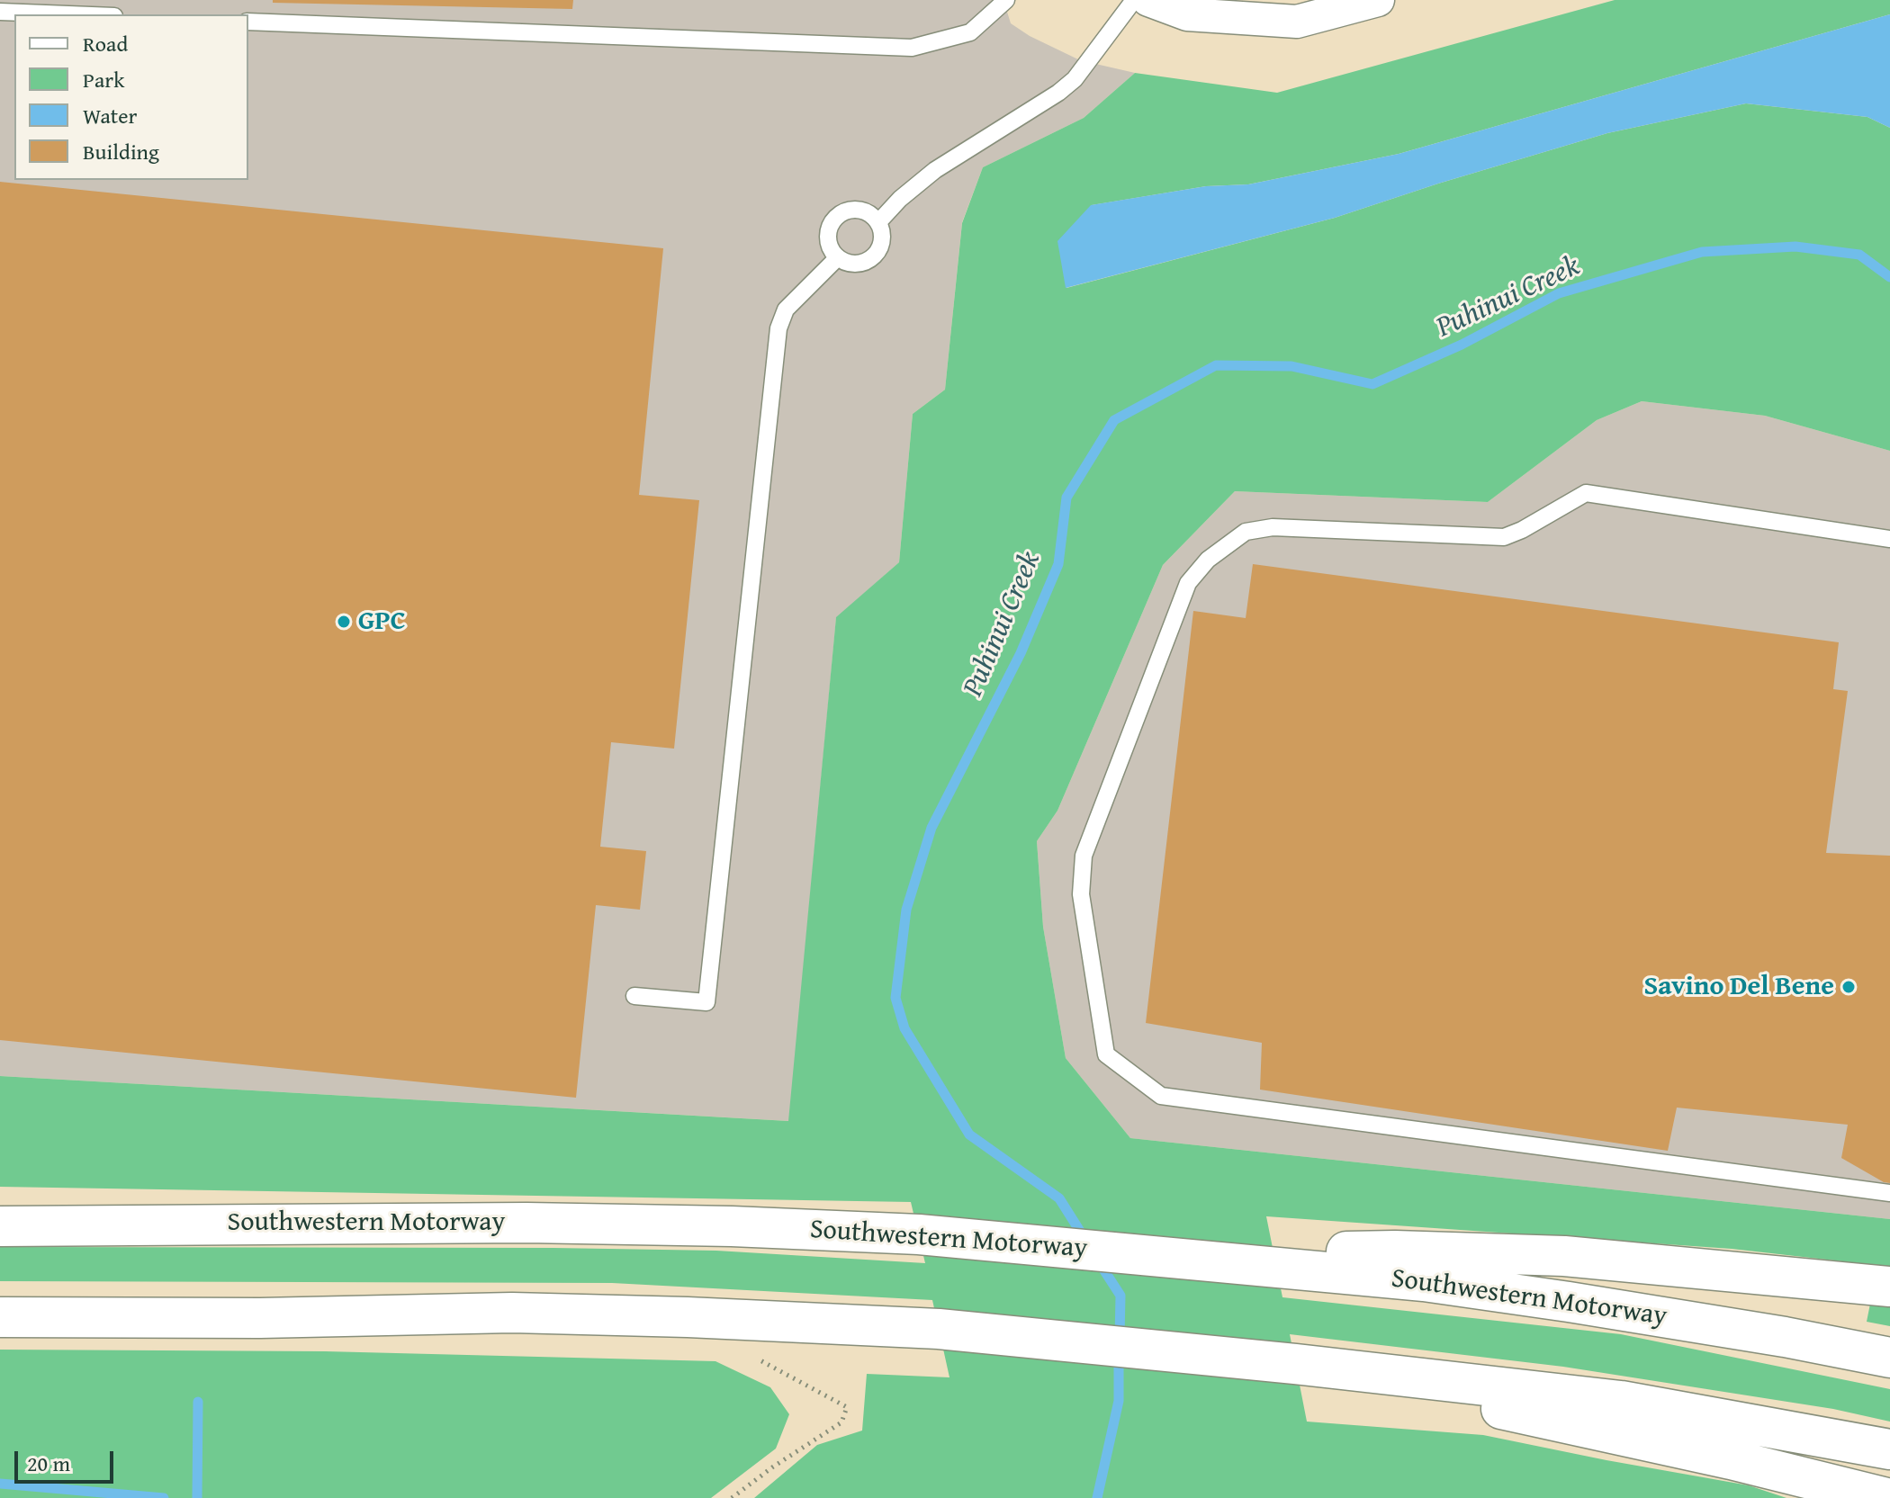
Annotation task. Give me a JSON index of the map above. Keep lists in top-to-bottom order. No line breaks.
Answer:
{"streets":{"highway":["Southwestern Motorway"]},"water":["Puhinui Creek"],"places":["GPC","Savino Del Bene"],"legend":["Road","Park","Water","Building"],"scale_bar":"20 m"}
